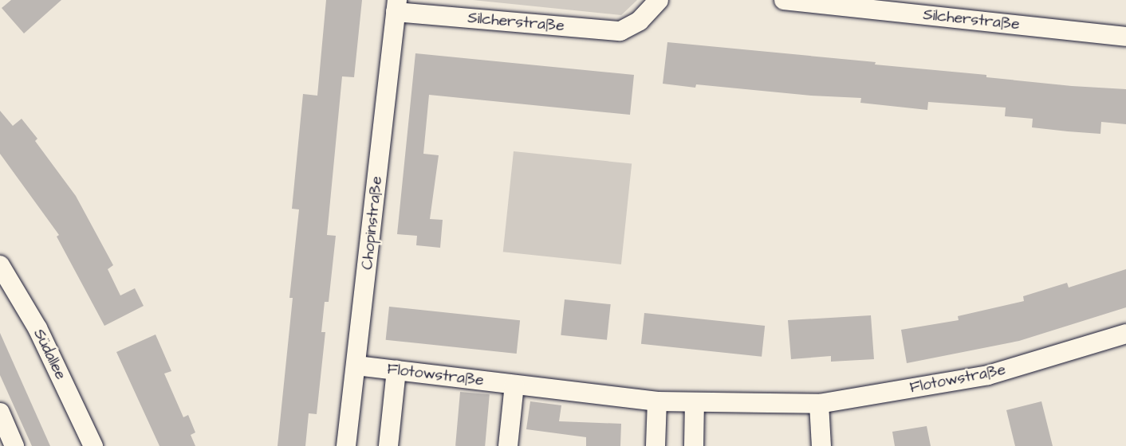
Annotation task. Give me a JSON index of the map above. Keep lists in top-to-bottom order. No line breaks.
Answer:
{"streets":{"street":["Silcherstraße","Chopinstraße","Südallee","Flotowstraße"]},"crossings":[["Silcherstraße","Chopinstraße"],["Chopinstraße","Flotowstraße"]]}
